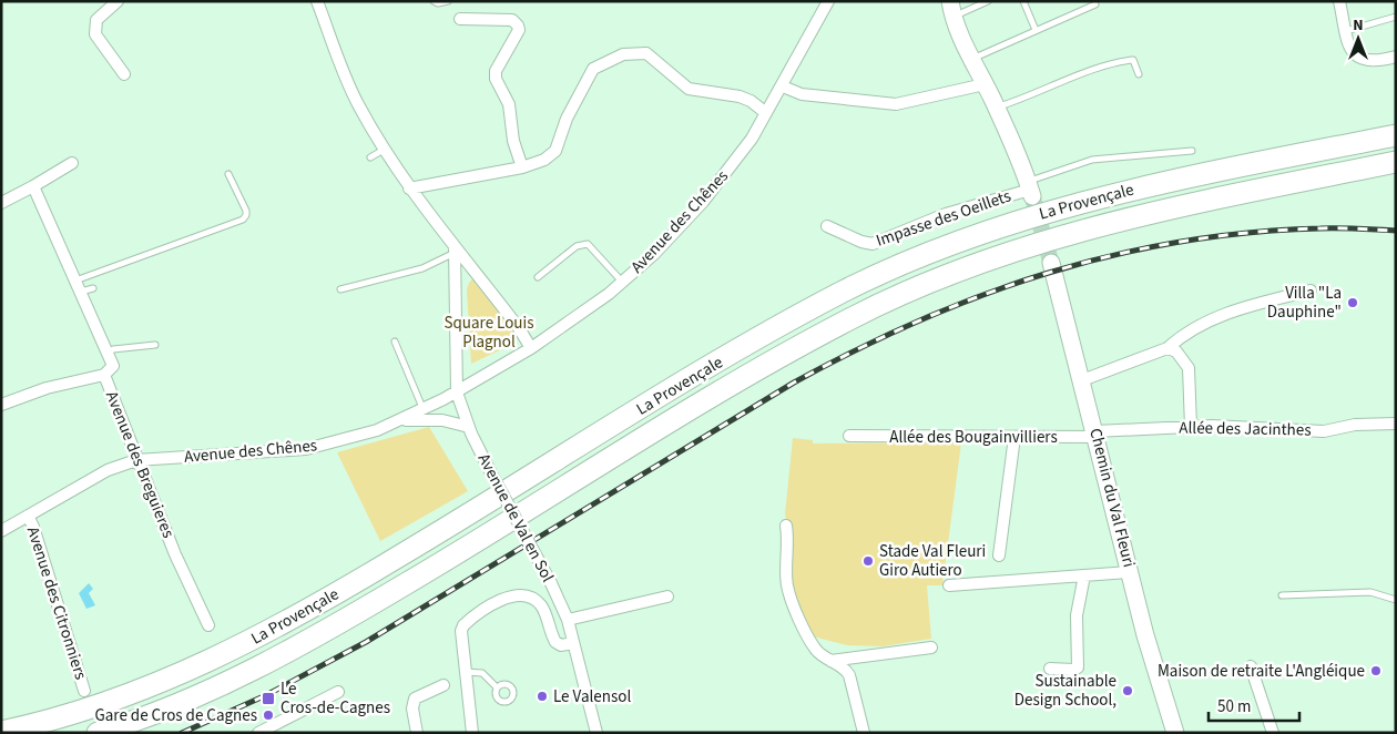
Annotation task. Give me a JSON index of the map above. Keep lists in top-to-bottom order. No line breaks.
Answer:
{"streets":{"highway":["La Provençale"],"street":["Impasse des Oeillets","Avenue des Chênes","Allée des Jacinthes","Allée des Bougainvilliers","Avenue des Breguieres","Chemin du Val Fleuri","Avenue de Val en Sol","Avenue des Citronniers"]},"crossings":[["Avenue des Chênes","Avenue des Breguieres"],["Avenue des Chênes","Avenue de Val en Sol"],["Avenue des Chênes","Avenue des Citronniers"],["Allée des Jacinthes","Allée des Bougainvilliers"],["Allée des Jacinthes","Chemin du Val Fleuri"],["Allée des Bougainvilliers","Chemin du Val Fleuri"]],"parks":["Square Louis Plagnol"],"places":{"other":["Villa \"La Dauphine\"","Stade Val Fleuri Giro Autiero","Maison de retraite L'Angléique","Sustainable Design School,","Le Valensol","Gare de Cros de Cagnes"],"transit":["Le Cros-de-Cagnes"]},"scale_bar":"50 m","north":"top"}
